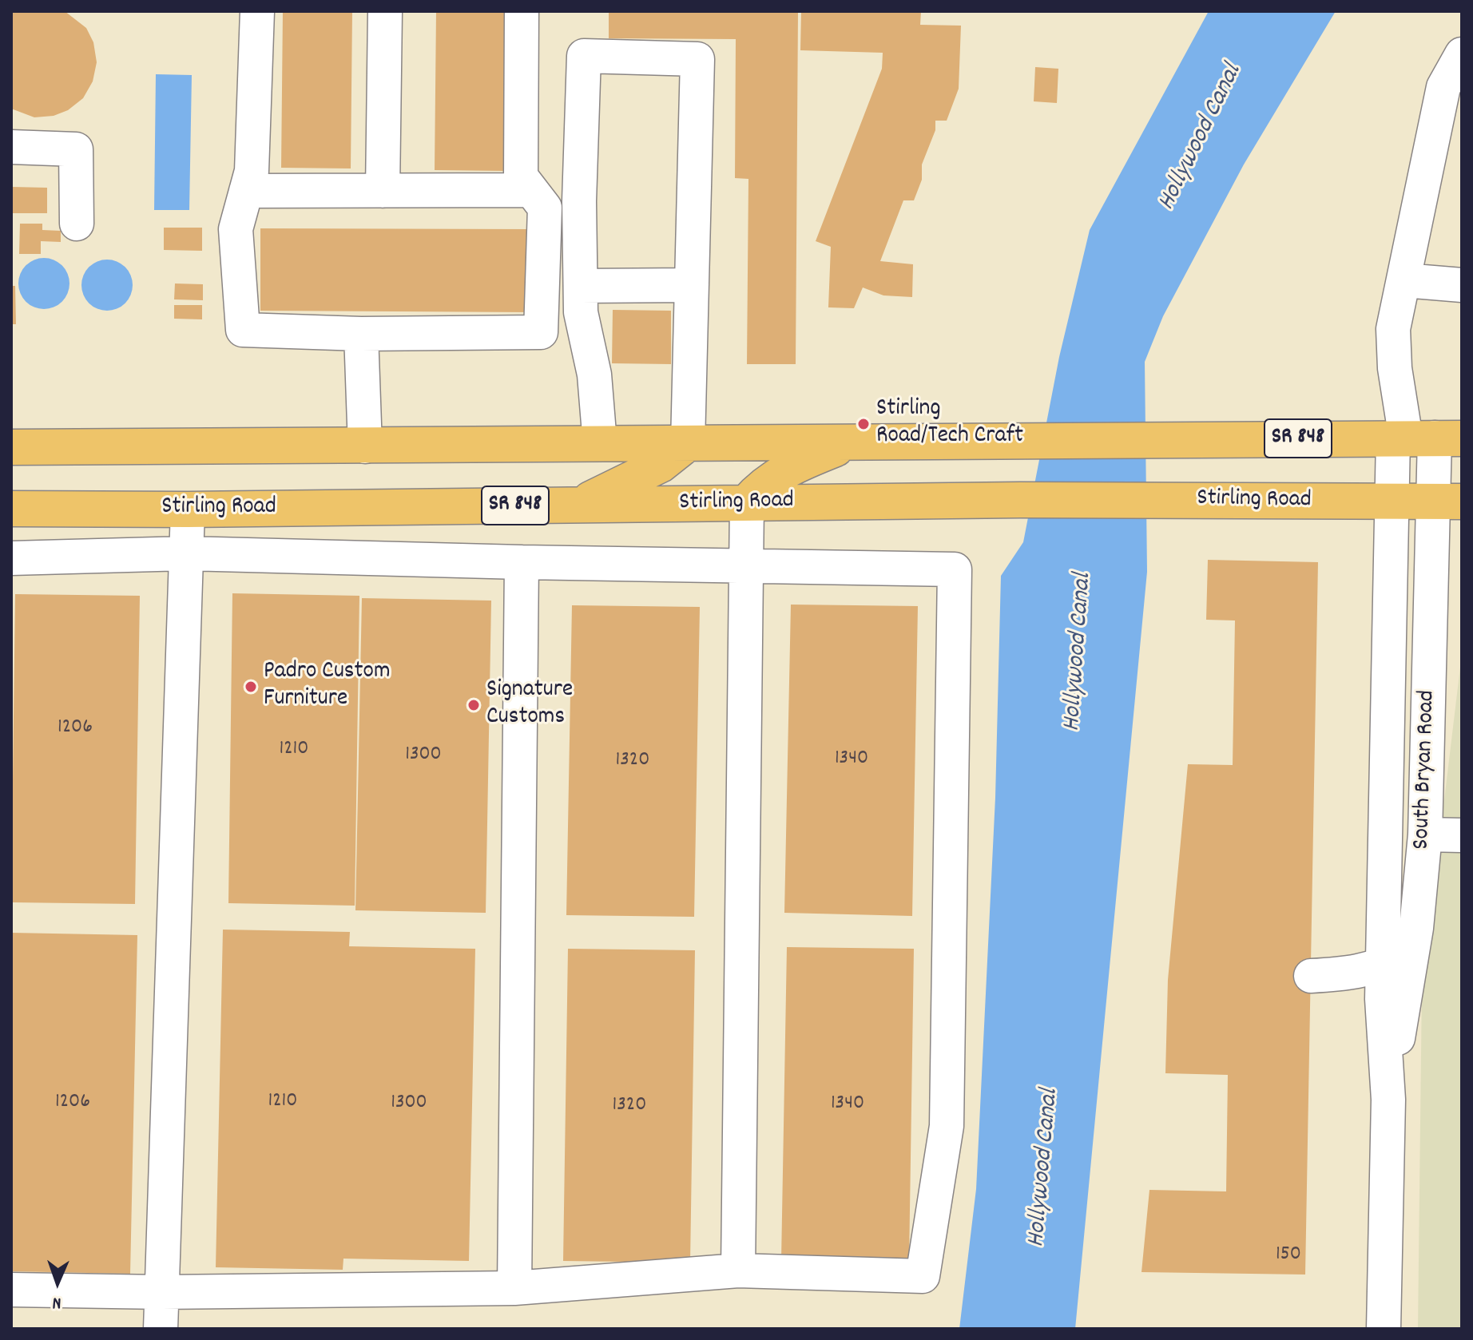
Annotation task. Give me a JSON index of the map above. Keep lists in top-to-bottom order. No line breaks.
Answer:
{"streets":{"main road":["SR 848","Stirling Road"],"street":["South Bryan Road"]},"crossings":[["SR 848","South Bryan Road"],["Stirling Road","South Bryan Road"]],"water":["Hollywood Canal"],"places":["Stirling Road/Tech Craft","Padro Custom Furniture","Signature Customs"],"house_numbers":["1206","1210","1300","1340","1320","1210","1206","1300","1340","1320","150"],"north":"bottom"}
